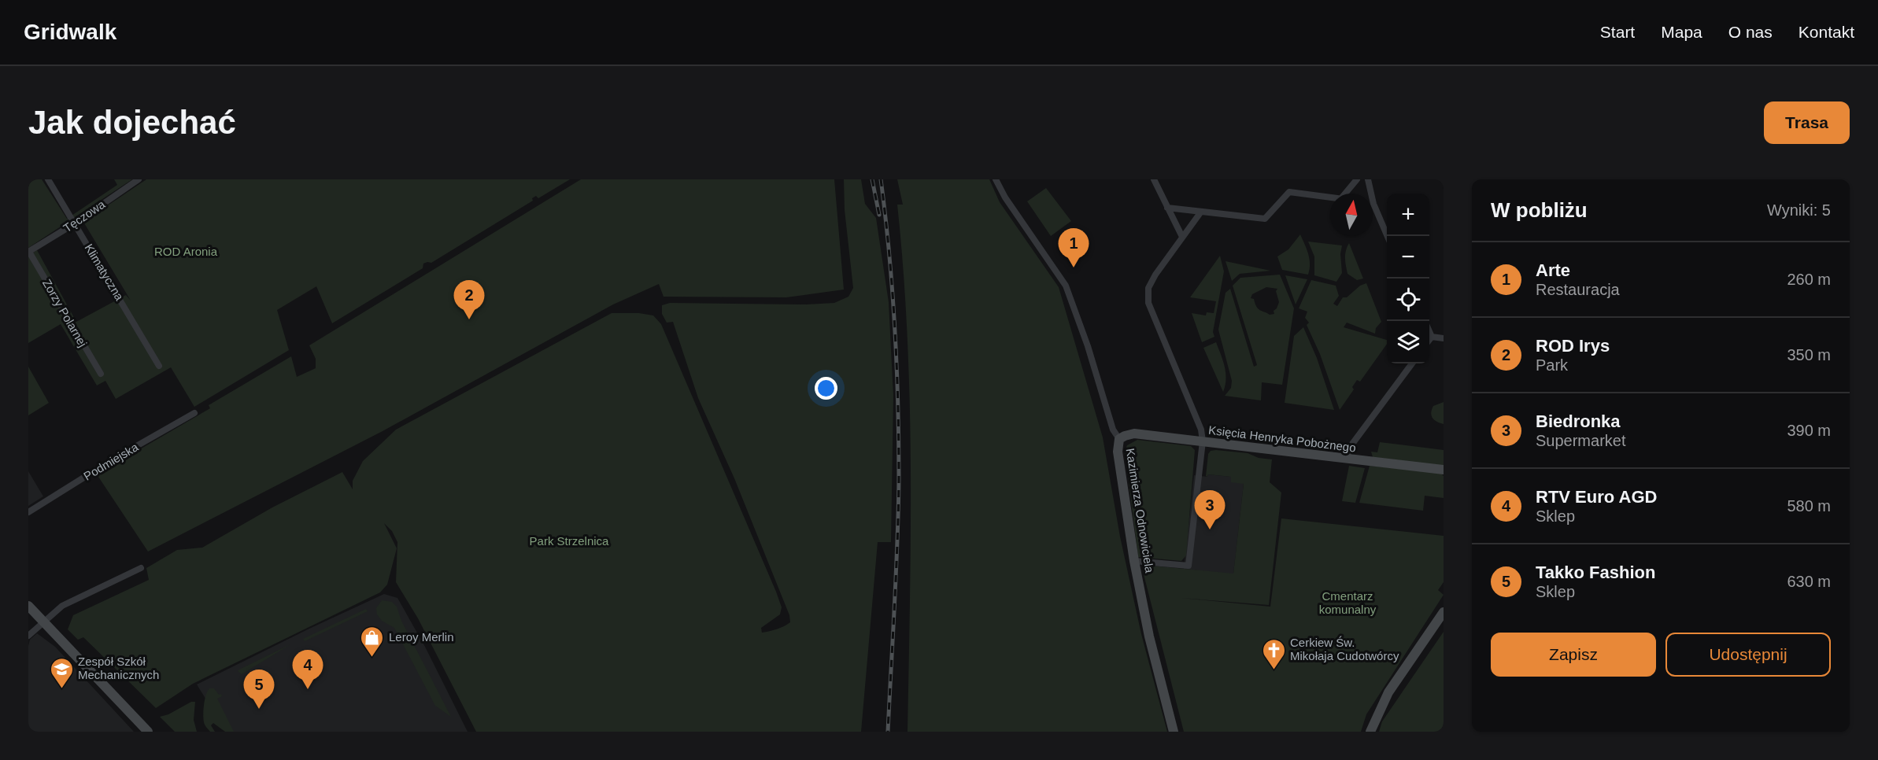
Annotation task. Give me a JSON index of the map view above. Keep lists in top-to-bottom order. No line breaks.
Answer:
{"streets":{"street":["Tęczowa","Klimatyczna","Zorzy Polarnej","Księcia Henryka Pobożnego","Podmiejska","Kazimierza Odnowiciela"]},"crossings":[["Tęczowa","Klimatyczna"],["Tęczowa","Zorzy Polarnej"],["Księcia Henryka Pobożnego","Kazimierza Odnowiciela"]],"parks":["ROD Aronia","Park Strzelnica","Cmentarz komunalny"],"places":{"shop":["Leroy Merlin"],"church":["Cerkiew Św. Mikołaja Cudotwórcy"],"school or university":["Zespół Szkół Mechanicznych"]},"north":"top","page":{"header":"Gridwalk","nav":["Start","Mapa","O nas","Kontakt"],"buttons":["Trasa",["Zapisz","Udostępnij"]],"title":"Jak dojechać","heading":["W pobliżu","Wyniki: 5"],"map_buttons":["+","−"],"pins":["1","2","3","4","5"],"list":[{"mark":"1","name":"Arte","note":"Restauracja","value":"260 m"},{"mark":"2","name":"ROD Irys","note":"Park","value":"350 m"},{"mark":"3","name":"Biedronka","note":"Supermarket","value":"390 m"},{"mark":"4","name":"RTV Euro AGD","note":"Sklep","value":"580 m"},{"mark":"5","name":"Takko Fashion","note":"Sklep","value":"630 m"}]}}
